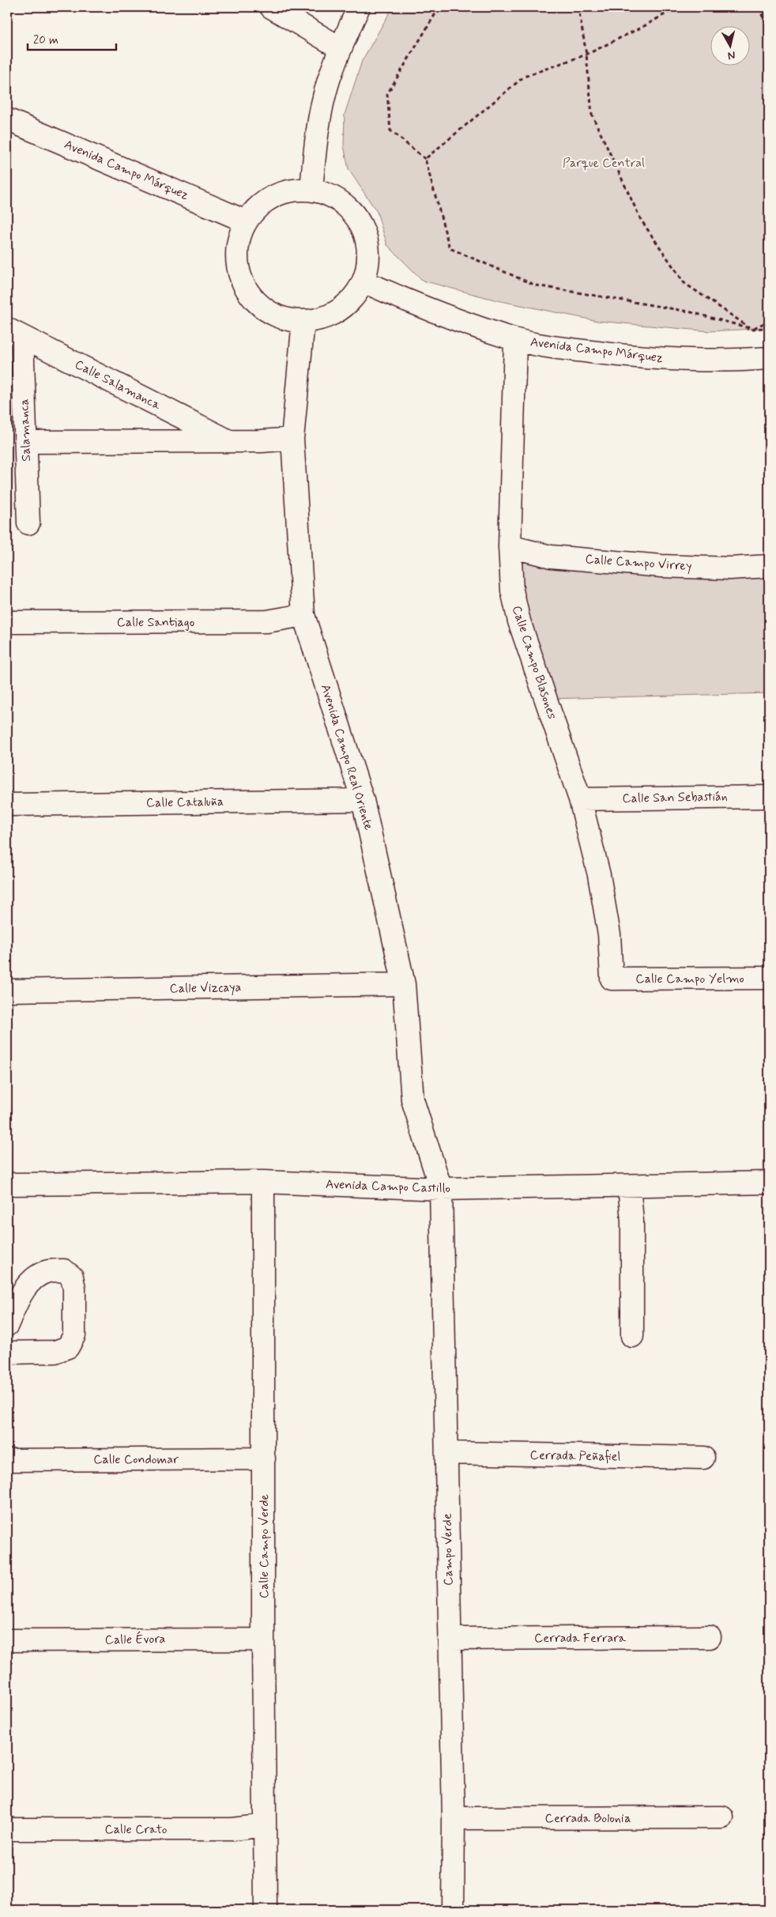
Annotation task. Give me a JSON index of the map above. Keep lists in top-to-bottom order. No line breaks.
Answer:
{"streets":{"street":["Avenida Campo Márquez","Calle Salamanca","Salamanca","Calle Campo Virrey","Calle Santiago","Calle Campo Blasones","Avenida Campo Real Oriente","Calle San Sebastián","Calle Cataluña","Calle Campo Yelmo","Calle Vizcaya","Avenida Campo Castillo","Cerrada Peñafiel","Calle Condomar","Calle Campo Verde","Campo Verde","Cerrada Ferrara","Calle Évora","Cerrada Bolonia","Calle Crato"]},"crossings":[["Avenida Campo Márquez","Calle Campo Blasones"],["Avenida Campo Márquez","Avenida Campo Real Oriente"],["Calle Salamanca","Salamanca"],["Calle Salamanca","Avenida Campo Real Oriente"],["Calle Campo Virrey","Calle Campo Blasones"],["Calle Santiago","Avenida Campo Real Oriente"],["Calle Campo Blasones","Calle San Sebastián"],["Calle Campo Blasones","Calle Campo Yelmo"],["Avenida Campo Real Oriente","Calle Cataluña"],["Avenida Campo Real Oriente","Calle Vizcaya"],["Avenida Campo Real Oriente","Avenida Campo Castillo"],["Avenida Campo Real Oriente","Campo Verde"],["Avenida Campo Castillo","Calle Campo Verde"],["Avenida Campo Castillo","Campo Verde"],["Cerrada Peñafiel","Campo Verde"],["Calle Condomar","Calle Campo Verde"],["Calle Campo Verde","Calle Évora"],["Calle Campo Verde","Calle Crato"],["Campo Verde","Cerrada Ferrara"],["Campo Verde","Cerrada Bolonia"]],"parks":["Parque Central"],"scale_bar":"20 m","north":"bottom"}
